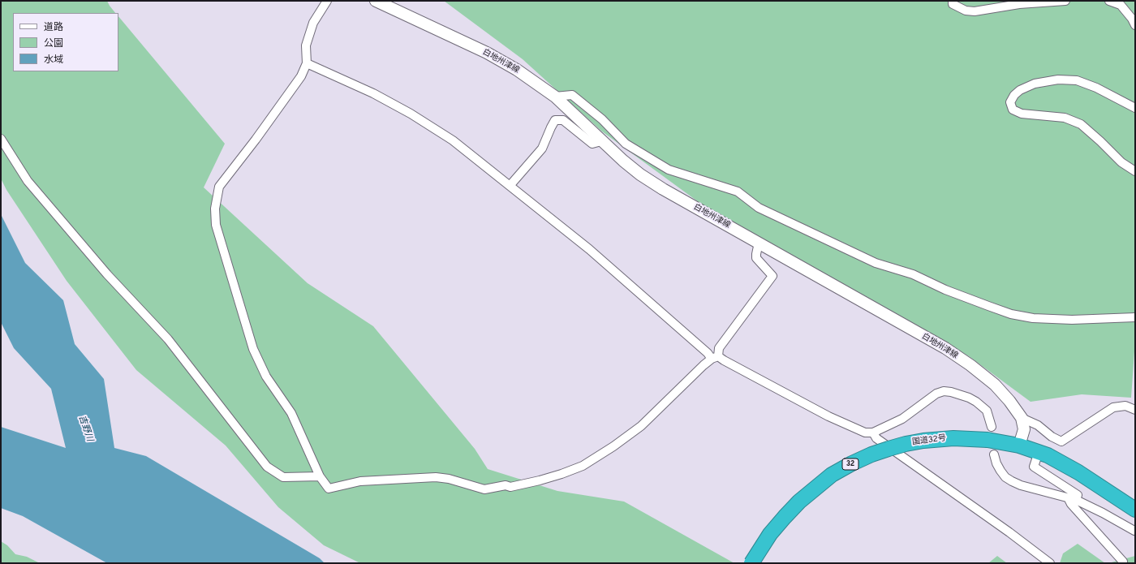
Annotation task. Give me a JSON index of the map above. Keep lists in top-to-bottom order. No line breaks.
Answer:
{"streets":{"highway":["国道32号","32"],"main road":["白地州津線"]},"crossings":[["白地州津線","国道32号"]],"water":["吉野川"],"legend":["道路","公園","水域"]}
